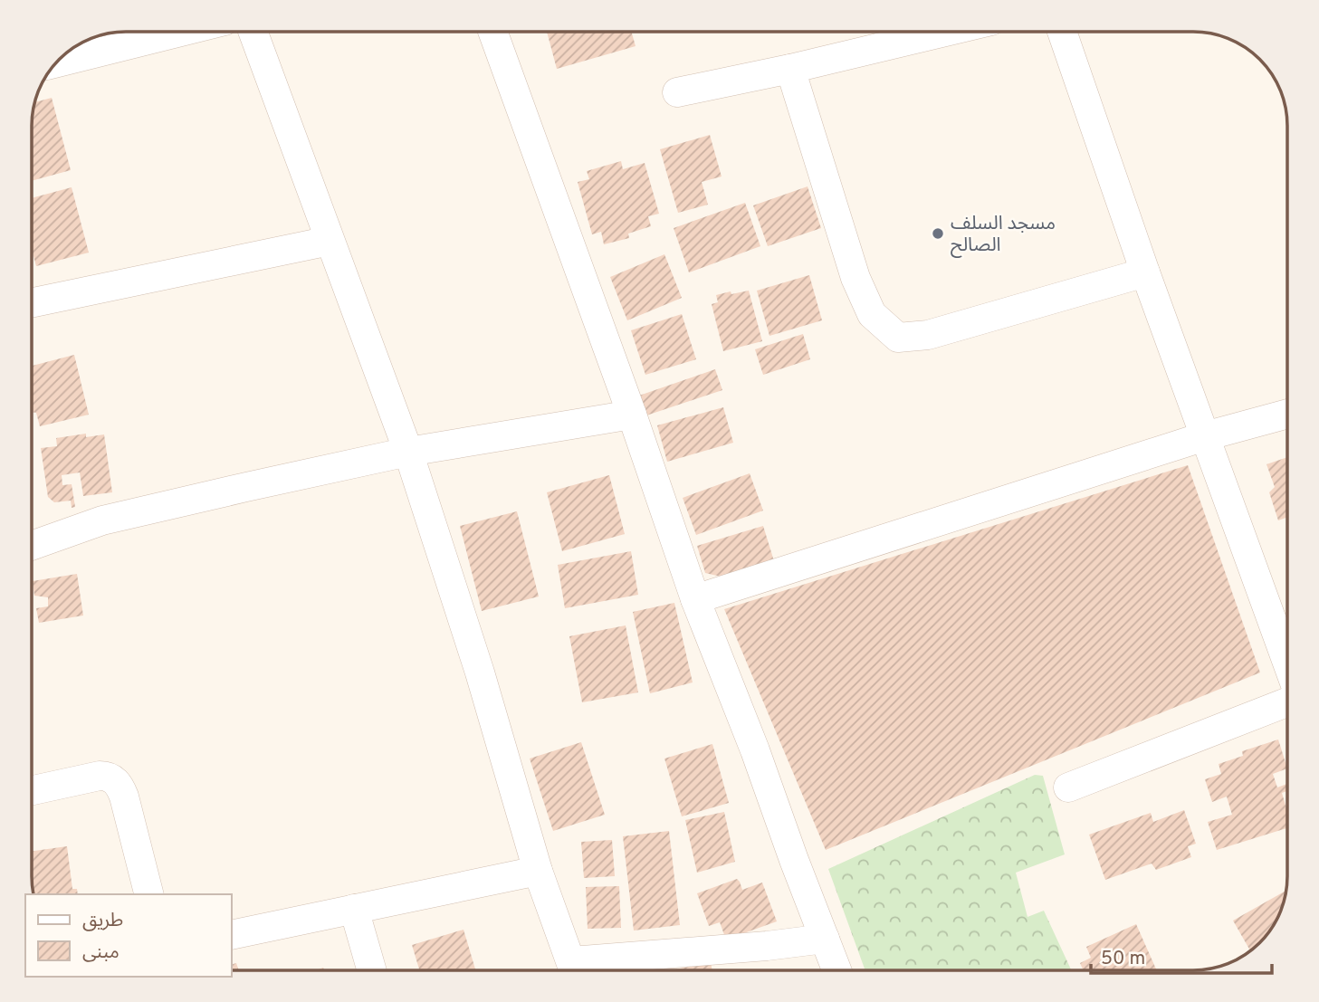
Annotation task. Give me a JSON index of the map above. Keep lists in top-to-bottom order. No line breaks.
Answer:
{"places":["مسجد السلف الصالح"],"legend":["طريق","مبنى"],"scale_bar":"50 m"}
